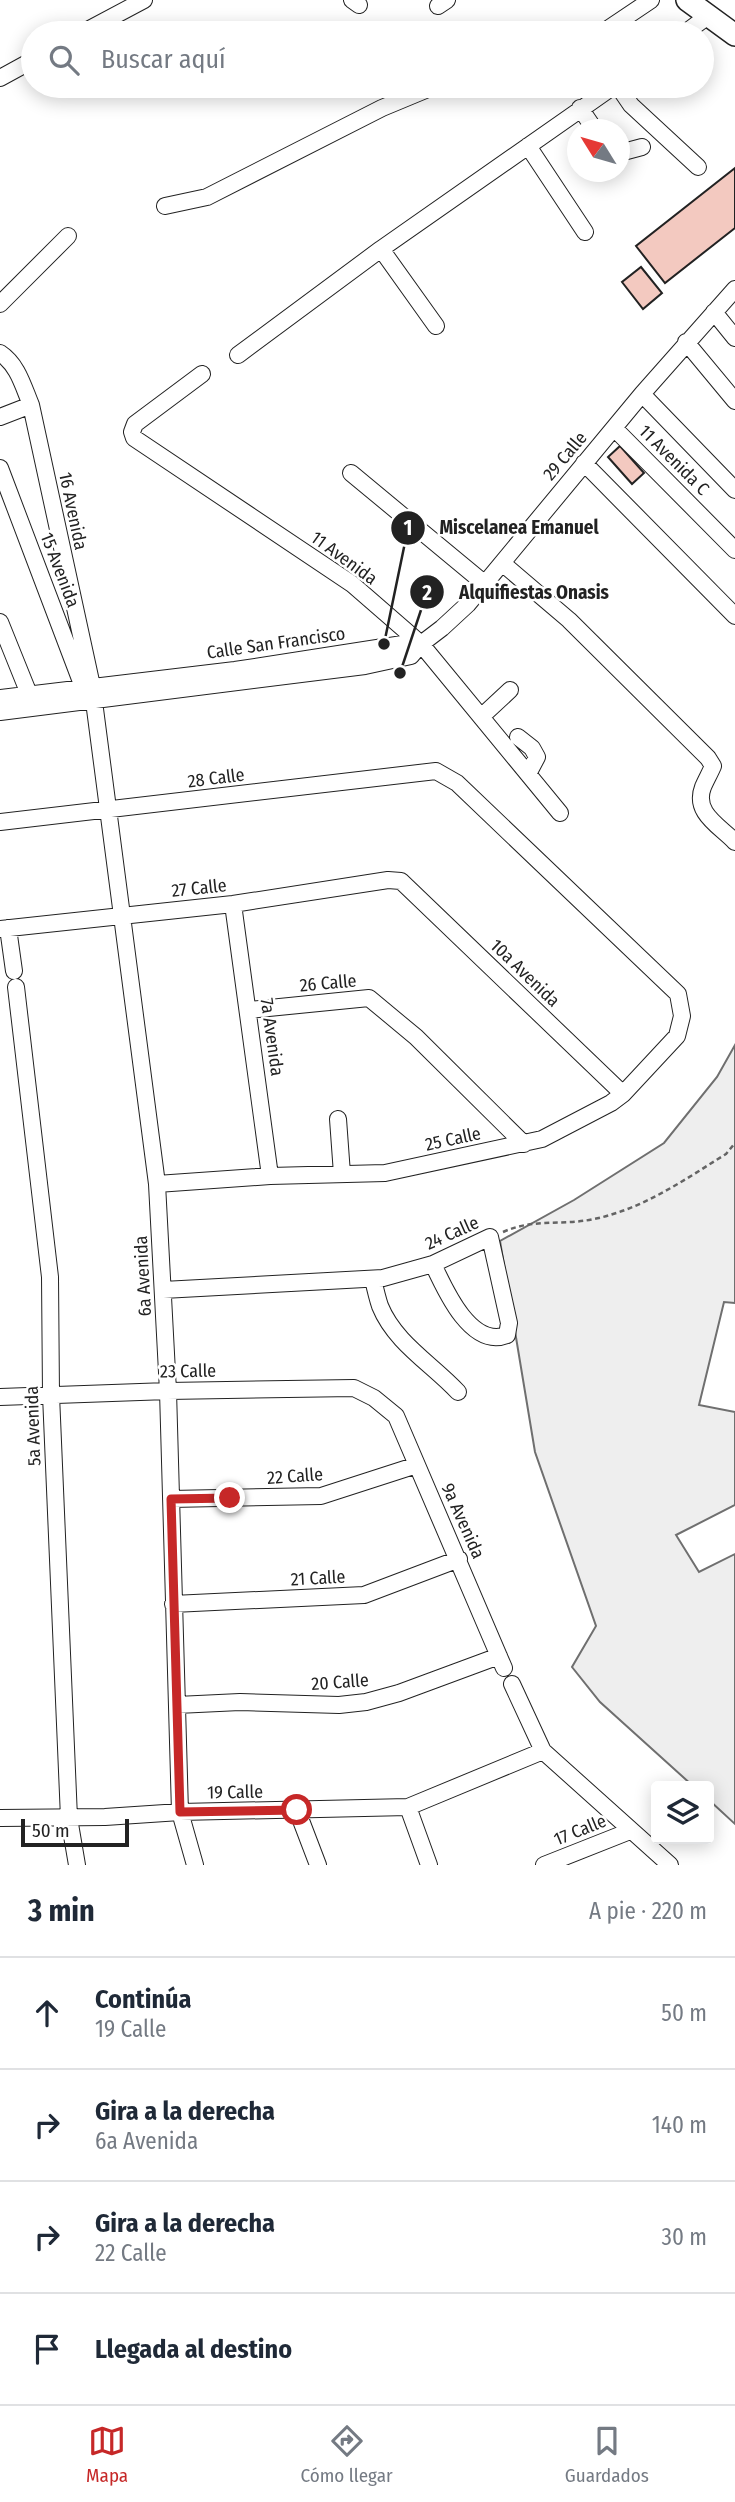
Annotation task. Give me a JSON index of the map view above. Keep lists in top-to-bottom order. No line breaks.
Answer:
{"streets":{"street":["29 Calle","11 Avenida C","16 Avenida","11 Avenida","15 Avenida","Calle San Francisco","28 Calle","27 Calle","10a Avenida","26 Calle","7a Avenida","25 Calle","24 Calle","6a Avenida","23 Calle","5a Avenida","22 Calle","9a Avenida","21 Calle","20 Calle","19 Calle","17 Calle"]},"crossings":[["29 Calle","11 Avenida C"],["29 Calle","11 Avenida"],["29 Calle","Calle San Francisco"],["16 Avenida","15 Avenida"],["16 Avenida","Calle San Francisco"],["16 Avenida","6a Avenida"],["11 Avenida","Calle San Francisco"],["15 Avenida","Calle San Francisco"],["15 Avenida","6a Avenida"],["Calle San Francisco","6a Avenida"],["28 Calle","25 Calle"],["28 Calle","6a Avenida"],["27 Calle","10a Avenida"],["27 Calle","7a Avenida"],["27 Calle","6a Avenida"],["27 Calle","5a Avenida"],["10a Avenida","25 Calle"],["26 Calle","7a Avenida"],["26 Calle","25 Calle"],["7a Avenida","25 Calle"],["25 Calle","6a Avenida"],["24 Calle","6a Avenida"],["6a Avenida","23 Calle"],["6a Avenida","22 Calle"],["6a Avenida","21 Calle"],["6a Avenida","20 Calle"],["6a Avenida","19 Calle"],["23 Calle","5a Avenida"],["23 Calle","9a Avenida"],["5a Avenida","19 Calle"],["22 Calle","9a Avenida"],["9a Avenida","21 Calle"],["9a Avenida","20 Calle"]],"places":["Miscelanea Emanuel","Alquifiestas Onasis"],"scale_bar":"50 m","north":"top left","page":{"search":"Buscar aquí","scale":"50 m","heading":["3 min","A pie · 220 m"],"list":[["Continúa","19 Calle","50 m"],["Gira a la derecha","6a Avenida","140 m"],["Gira a la derecha","22 Calle","30 m"],"Llegada al destino"],"nav":["Mapa","Cómo llegar","Guardados"]}}
